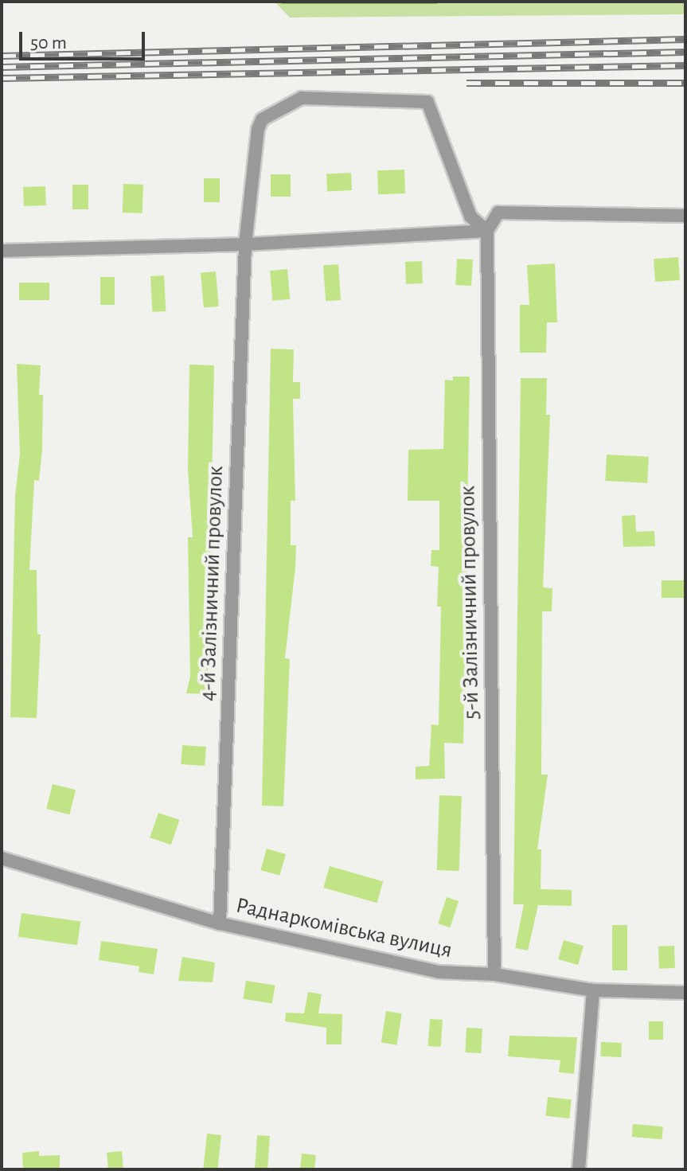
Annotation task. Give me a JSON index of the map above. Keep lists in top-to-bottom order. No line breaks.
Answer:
{"streets":{"street":["4-й Залізничний провулок","5-й Залізничний провулок","Раднаркомівська вулиця"]},"crossings":[["4-й Залізничний провулок","5-й Залізничний провулок"],["4-й Залізничний провулок","Раднаркомівська вулиця"],["5-й Залізничний провулок","Раднаркомівська вулиця"]],"scale_bar":"50 m"}
